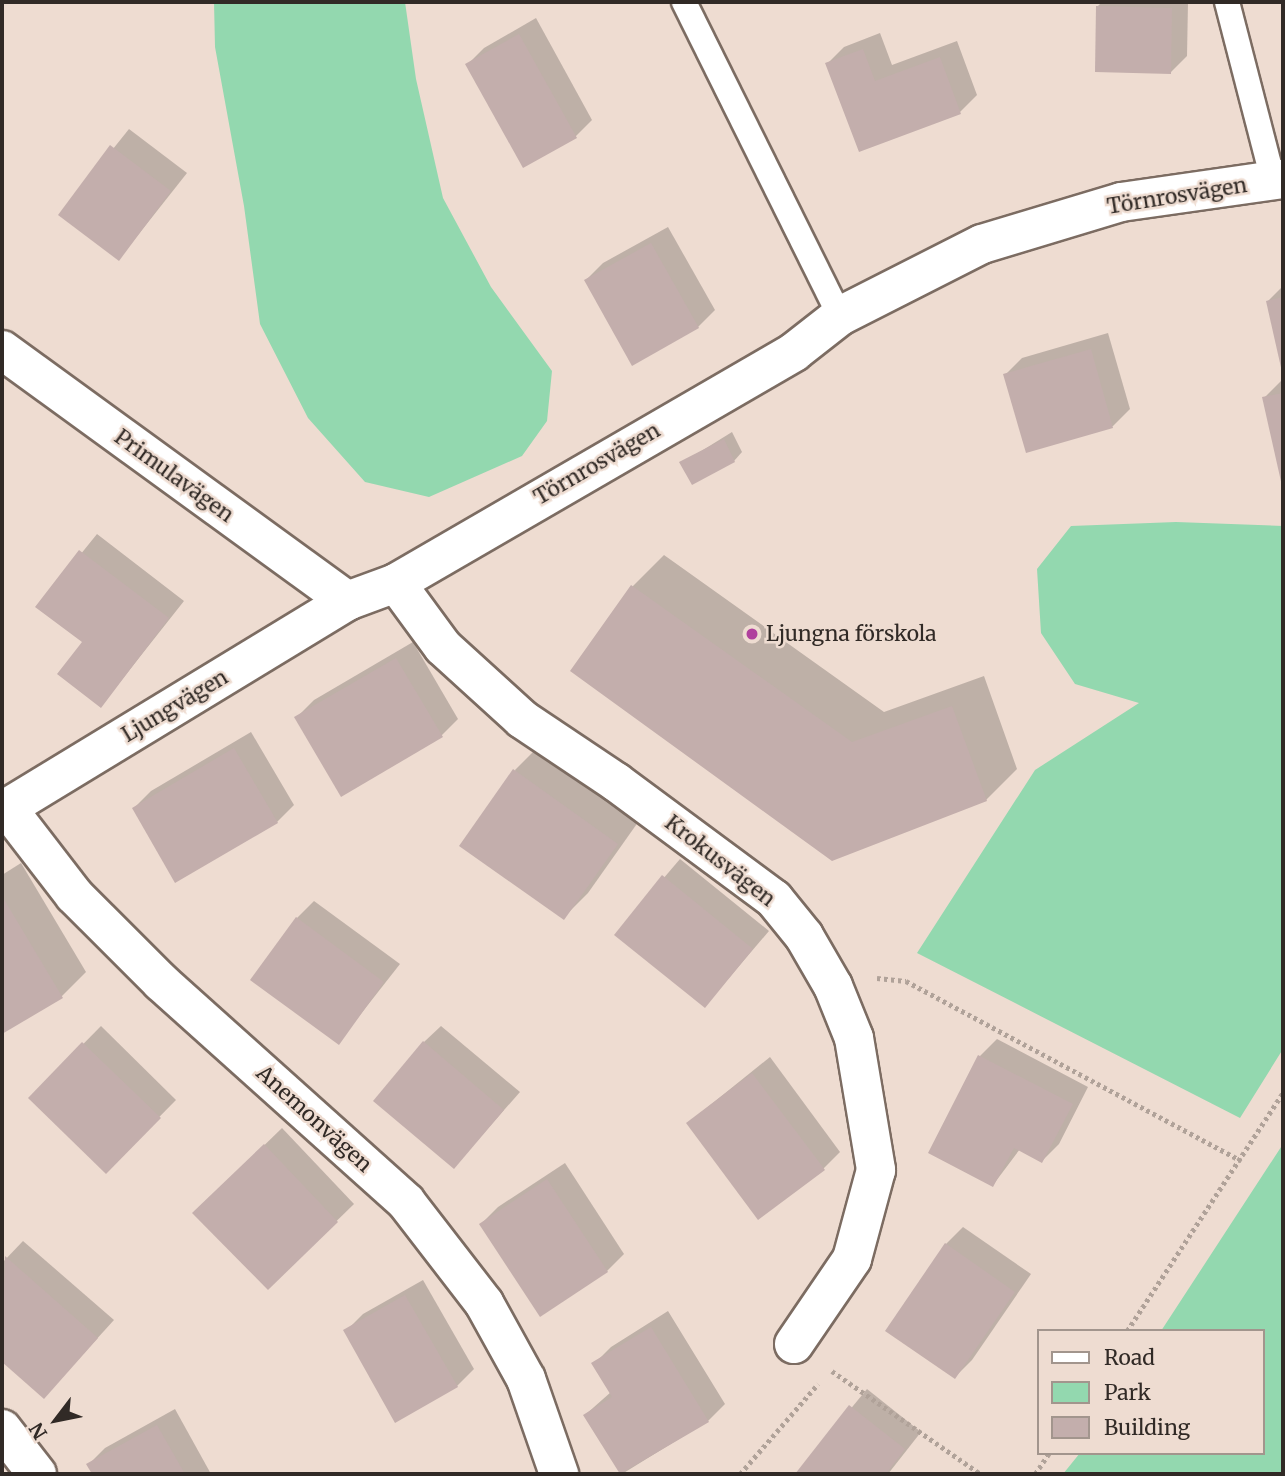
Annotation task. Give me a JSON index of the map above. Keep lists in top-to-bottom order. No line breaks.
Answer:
{"streets":{"street":["Törnrosvägen","Primulavägen","Ljungvägen","Krokusvägen","Anemonvägen"]},"crossings":[["Törnrosvägen","Primulavägen"],["Törnrosvägen","Ljungvägen"],["Törnrosvägen","Krokusvägen"],["Primulavägen","Ljungvägen"],["Ljungvägen","Anemonvägen"]],"places":["Ljungna förskola"],"legend":["Road","Park","Building"],"north":"bottom left"}
